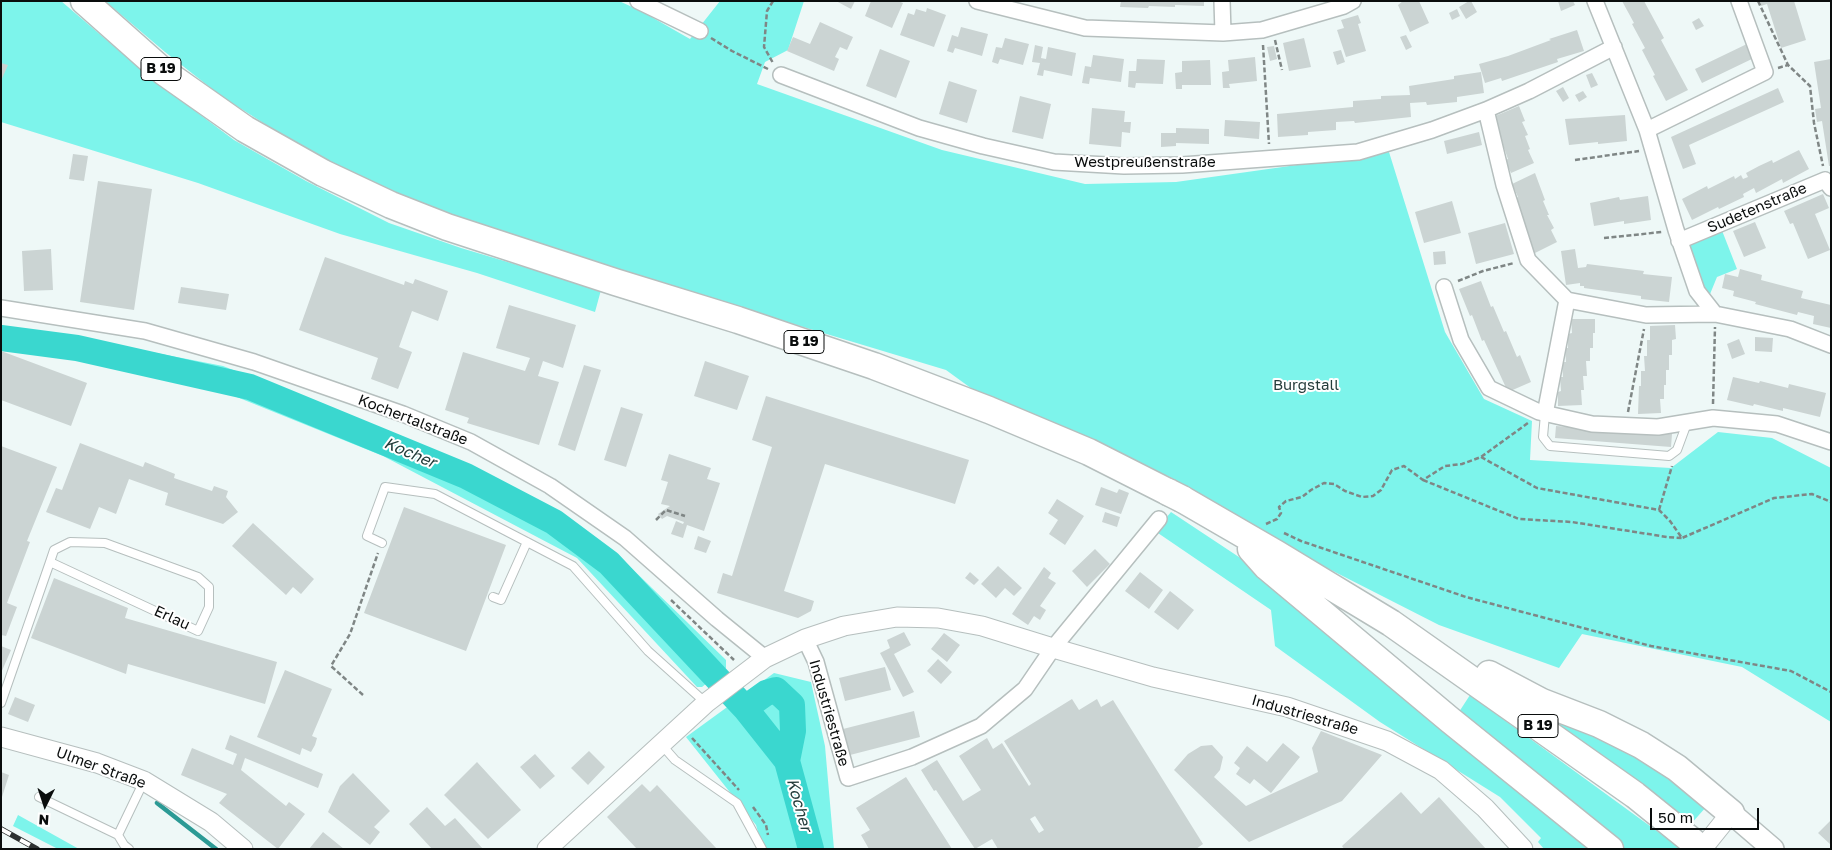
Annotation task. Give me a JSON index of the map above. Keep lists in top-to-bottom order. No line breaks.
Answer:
{"streets":{"highway":["B 19"],"street":["Westpreußenstraße","Sudetenstraße","Kochertalstraße","Industriestraße","Ulmer Straße"],"lane":["Erlau"]},"crossings":[["Kochertalstraße","Industriestraße"]],"water":["Kocher"],"parks":["Burgstall"],"scale_bar":"50 m","north":"bottom"}
